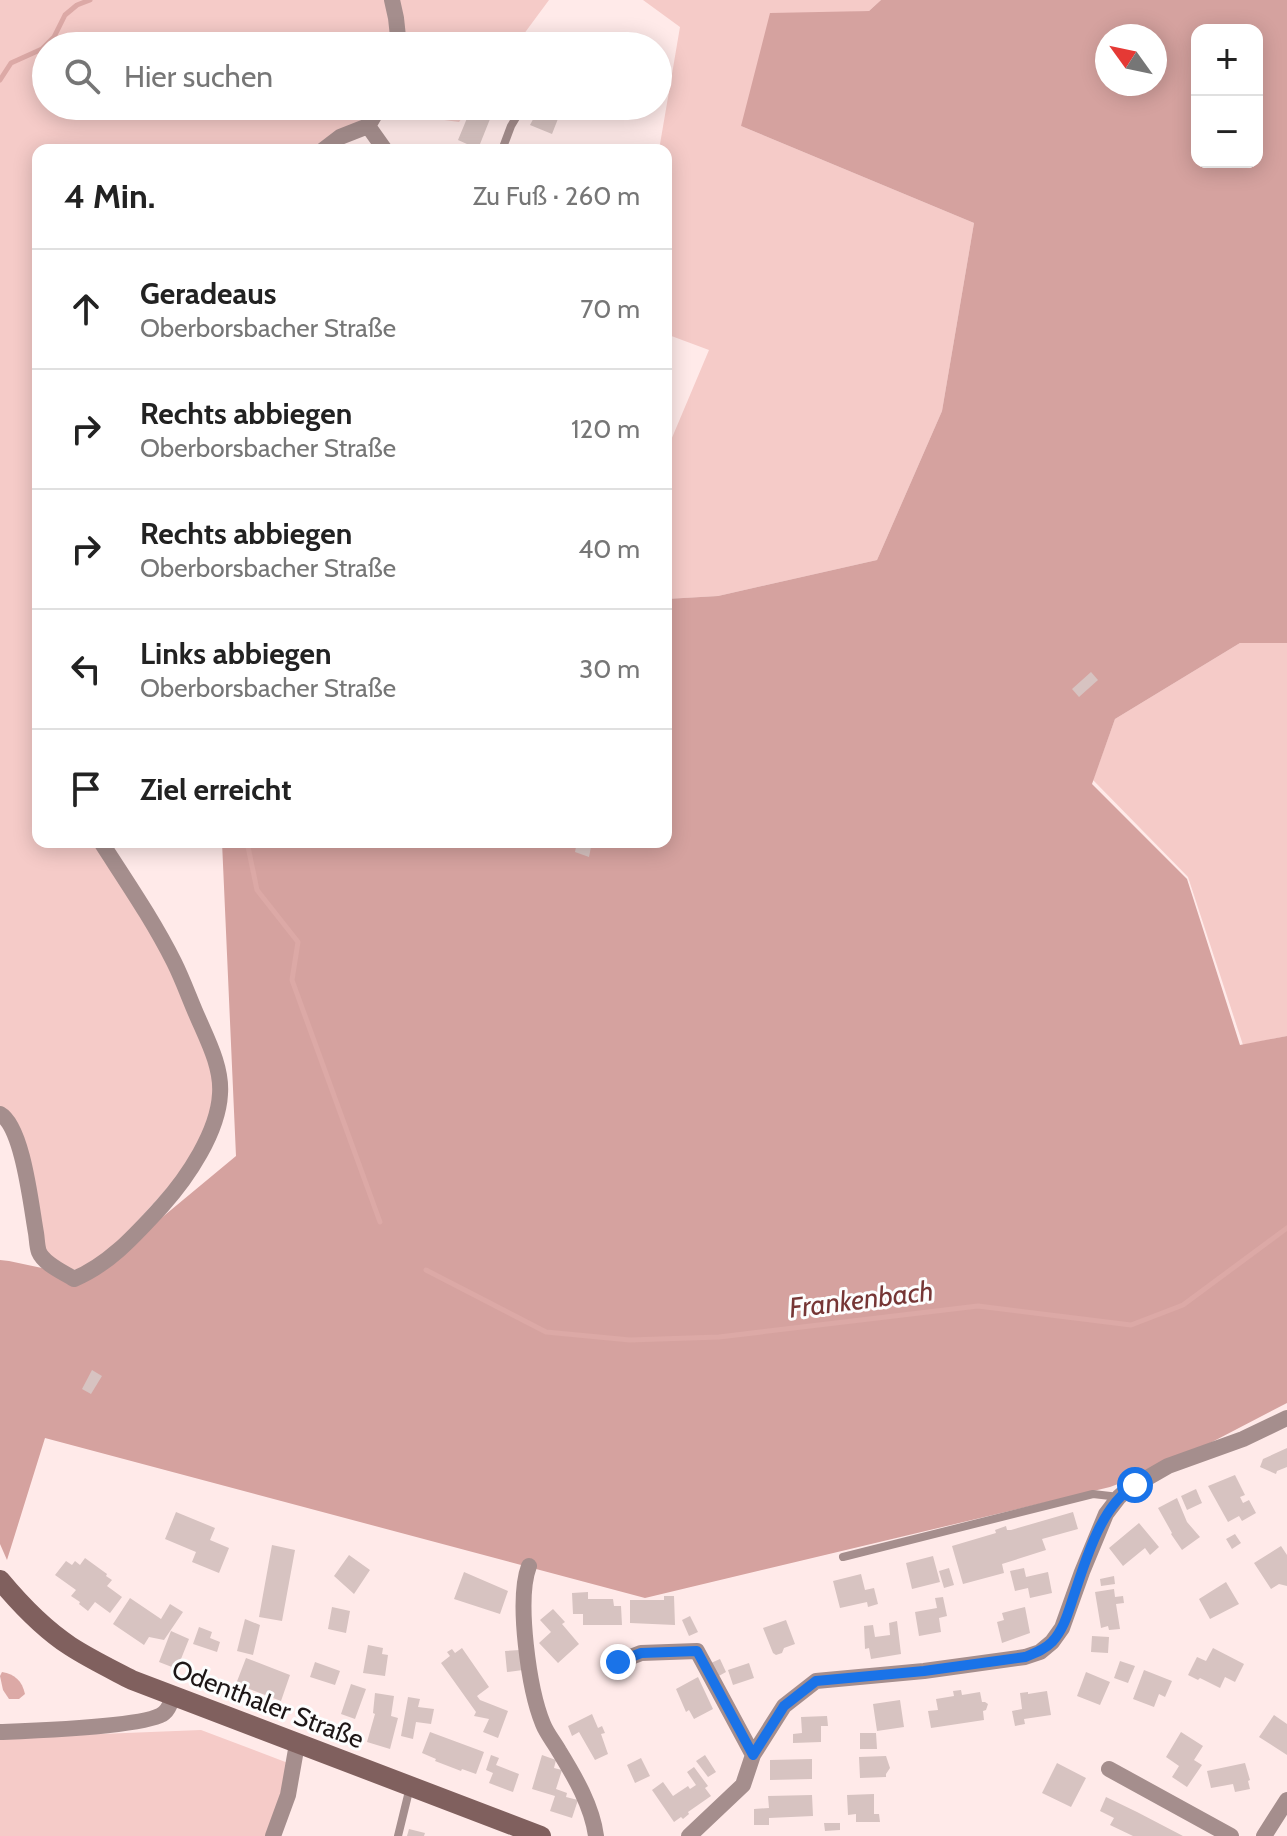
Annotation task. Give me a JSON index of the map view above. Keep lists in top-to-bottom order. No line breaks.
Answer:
{"streets":{"main road":["Odenthaler Straße"]},"water":["Frankenbach"],"north":"top left","page":{"map_buttons":["+","−"],"search":"Hier suchen","heading":["4 Min.","Zu Fuß · 260 m"],"list":[["Geradeaus","Oberborsbacher Straße","70 m"],["Rechts abbiegen","Oberborsbacher Straße","120 m"],["Rechts abbiegen","Oberborsbacher Straße","40 m"],["Links abbiegen","Oberborsbacher Straße","30 m"],"Ziel erreicht"]}}
